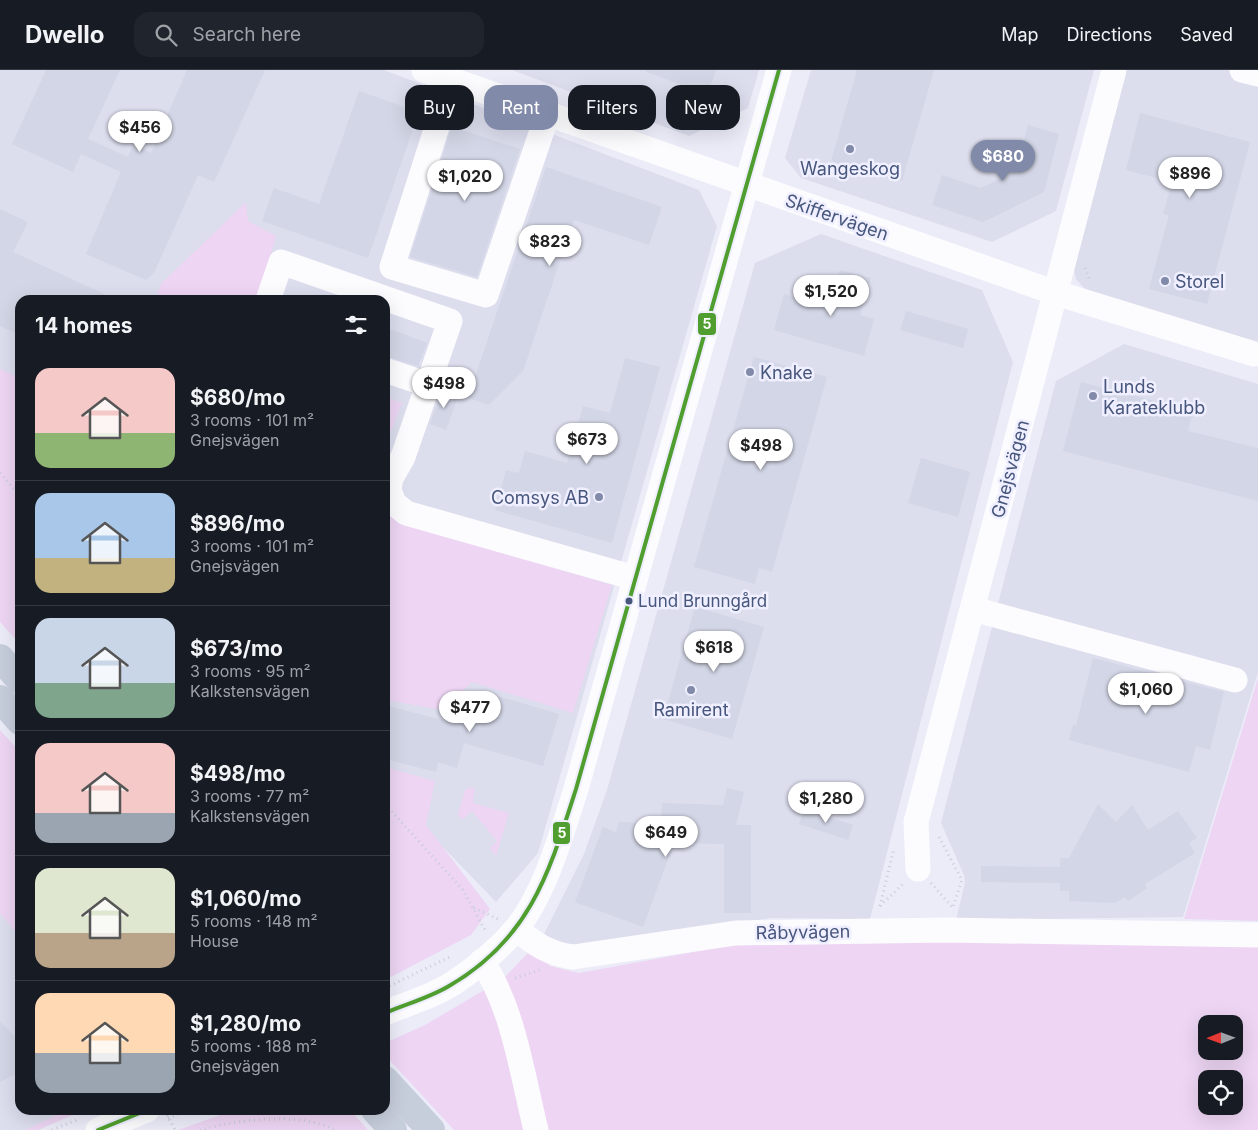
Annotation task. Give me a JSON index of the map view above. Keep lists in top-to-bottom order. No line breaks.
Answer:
{"streets":{"street":["Skiffervägen","Gnejsvägen","Råbyvägen"]},"crossings":[["Skiffervägen","Gnejsvägen"]],"places":["Wangeskog","Storel","Knake","Lunds Karateklubb","Comsys AB","Lund Brunngård","Ramirent"],"lines":["transit line 5"],"north":"left","page":{"header":"Dwello","search":"Search here","nav":["Map","Directions","Saved"],"chip":["Buy","Rent","Filters","New"],"price":["$456","$680","$896","$1,020","$823","$1,520","$498","$673","$498","$618","$1,060","$477","$1,280","$649"],"heading":"14 homes","list":[{"name":"$680/mo","note":"3 rooms · 101 m² · Gnejsvägen"},{"name":"$896/mo","note":"3 rooms · 101 m² · Gnejsvägen"},{"name":"$673/mo","note":"3 rooms · 95 m² · Kalkstensvägen"},{"name":"$498/mo","note":"3 rooms · 77 m² · Kalkstensvägen"},{"name":"$1,060/mo","note":"5 rooms · 148 m² · House"},{"name":"$1,280/mo","note":"5 rooms · 188 m² · Gnejsvägen"}]}}
